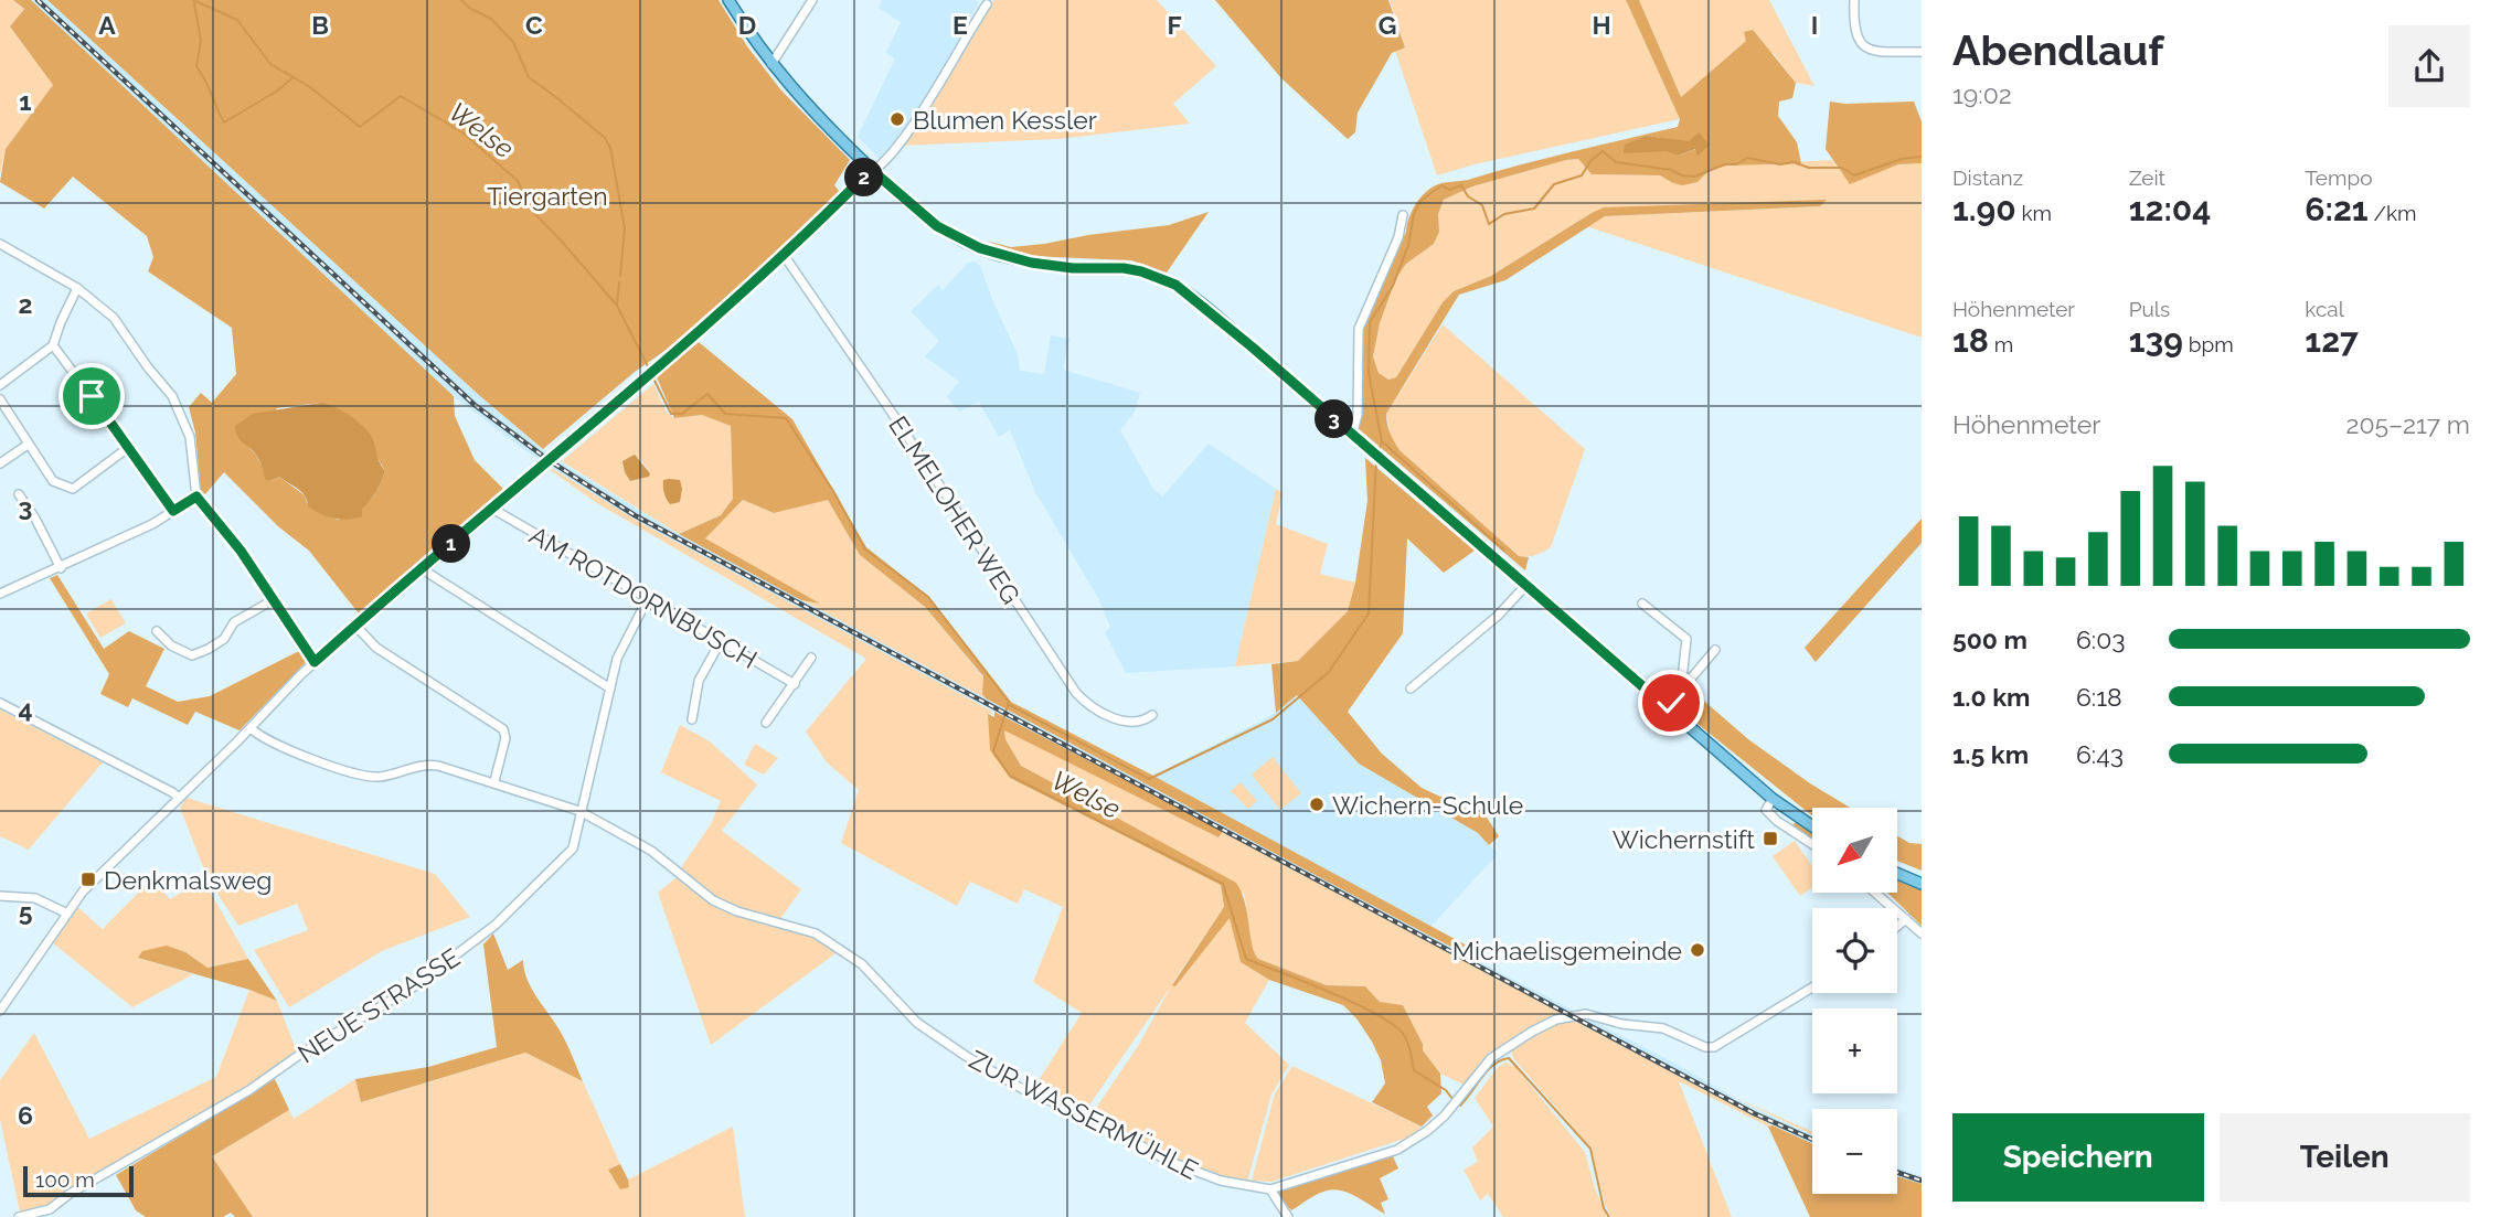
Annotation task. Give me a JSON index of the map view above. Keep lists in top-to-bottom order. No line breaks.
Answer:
{"streets":{"street":["ELMELOHER WEG","AM ROTDORNBUSCH","NEUE STRASSE","ZUR WASSERMÜHLE"]},"crossings":[["AM ROTDORNBUSCH","NEUE STRASSE"],["NEUE STRASSE","ZUR WASSERMÜHLE"]],"water":["Welse"],"parks":["Tiergarten"],"places":{"other":["Blumen Kessler","Wichern-Schule","Michaelisgemeinde"],"transit":["Wichernstift","Denkmalsweg"]},"scale_bar":"100 m","north":"bottom left","page":{"heading":["Abendlauf","19:02"],"stats":[["Distanz","1.90 km"],["Zeit","12:04"],["Tempo","6:21 /km"],["Höhenmeter","18 m"],["Puls","139 bpm"],["kcal","127"]],"pins":["2","3","1"],"chart":["Höhenmeter","205–217 m"],"list":[{"name":"500 m","note":"6:03"},{"name":"1.0 km","note":"6:18"},{"name":"1.5 km","note":"6:43"}],"map_buttons":["+","−"],"buttons":["Speichern","Teilen"],"scale":"100 m"},"grid":{"columns":["A","B","C","D","E","F","G","H","I"],"rows":["1","2","3","4","5","6"]}}
